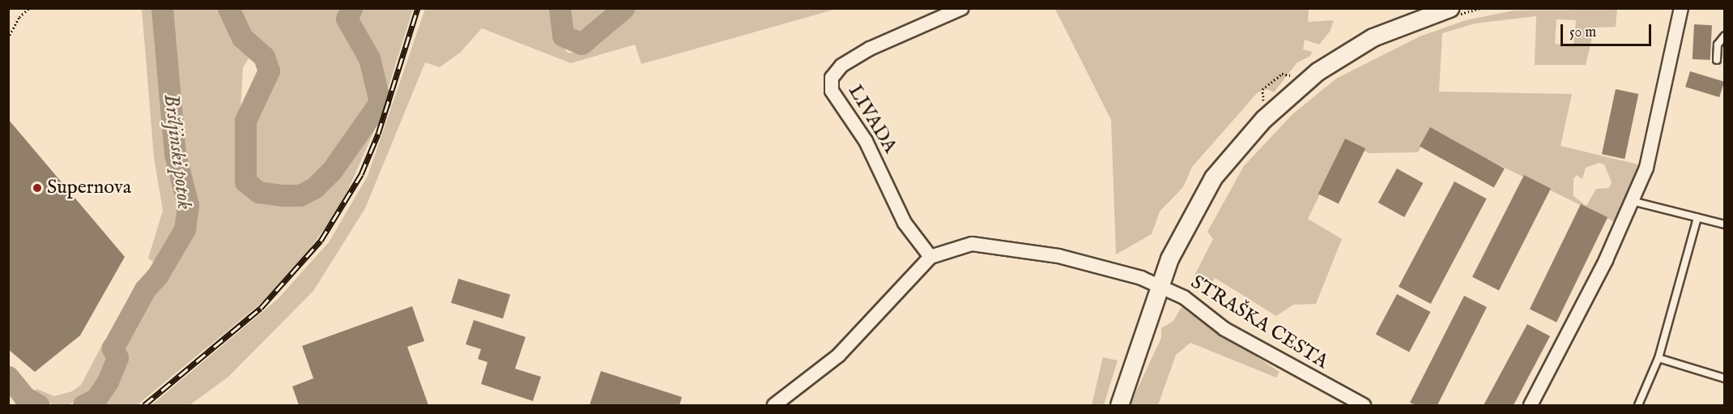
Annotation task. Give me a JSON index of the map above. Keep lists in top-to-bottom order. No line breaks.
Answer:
{"streets":{"street":["LIVADA","STRAŠKA CESTA"]},"water":["Bršljinski potok"],"places":["Supernova"],"scale_bar":"50 m"}
